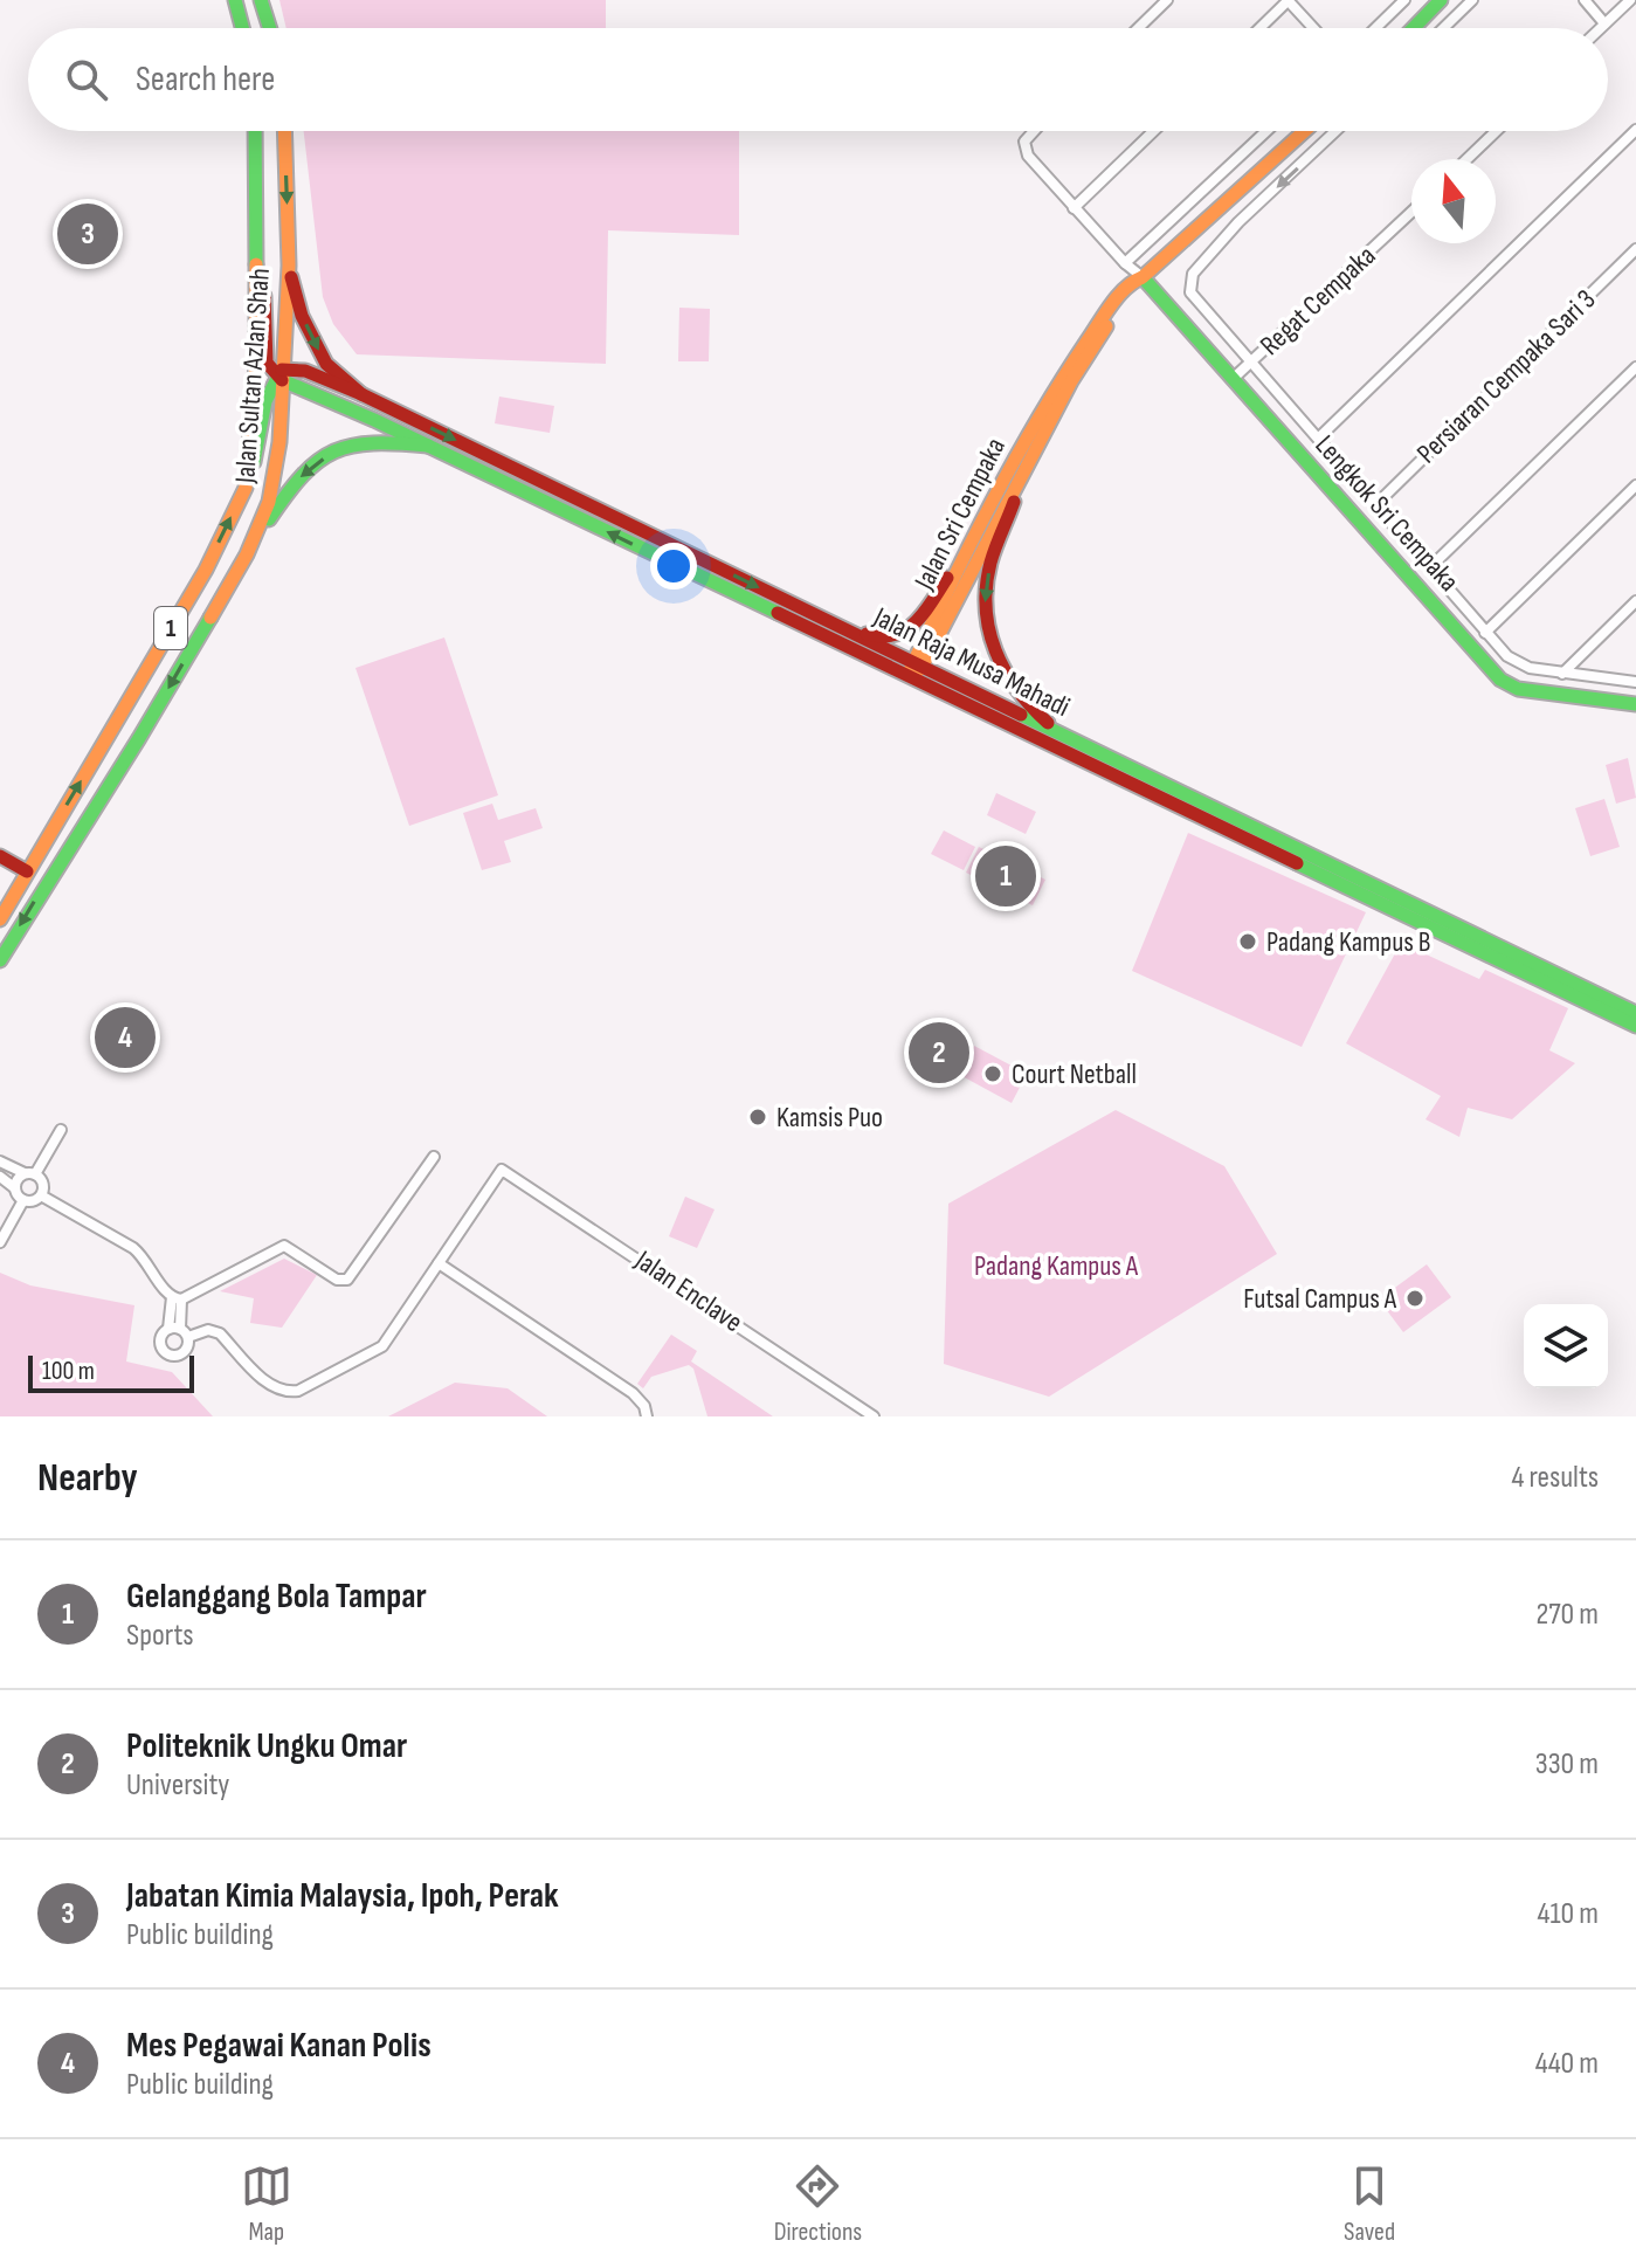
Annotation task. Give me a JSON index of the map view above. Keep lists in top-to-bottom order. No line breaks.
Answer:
{"streets":{"main road":["Jalan Sultan Azlan Shah","Jalan Sri Cempaka","Lengkok Sri Cempaka","1","Jalan Raja Musa Mahadi"],"street":["Regat Cempaka","Persiaran Cempaka Sari 3","Jalan Enclave"]},"crossings":[["Regat Cempaka","Lengkok Sri Cempaka"],["Jalan Sultan Azlan Shah","Jalan Raja Musa Mahadi"],["Jalan Sri Cempaka","Lengkok Sri Cempaka"],["Jalan Sri Cempaka","Jalan Raja Musa Mahadi"]],"parks":["Padang Kampus A"],"places":["Padang Kampus B","Court Netball","Kamsis Puo","Futsal Campus A"],"scale_bar":"100 m","north":"top","page":{"search":"Search here","pins":["3","1","4","2"],"scale":"100 m","heading":["Nearby","4 results"],"list":[{"mark":"1","name":"Gelanggang Bola Tampar","note":"Sports","value":"270 m"},{"mark":"2","name":"Politeknik Ungku Omar","note":"University","value":"330 m"},{"mark":"3","name":"Jabatan Kimia Malaysia, Ipoh, Perak","note":"Public building","value":"410 m"},{"mark":"4","name":"Mes Pegawai Kanan Polis","note":"Public building","value":"440 m"}],"nav":["Map","Directions","Saved"]}}
